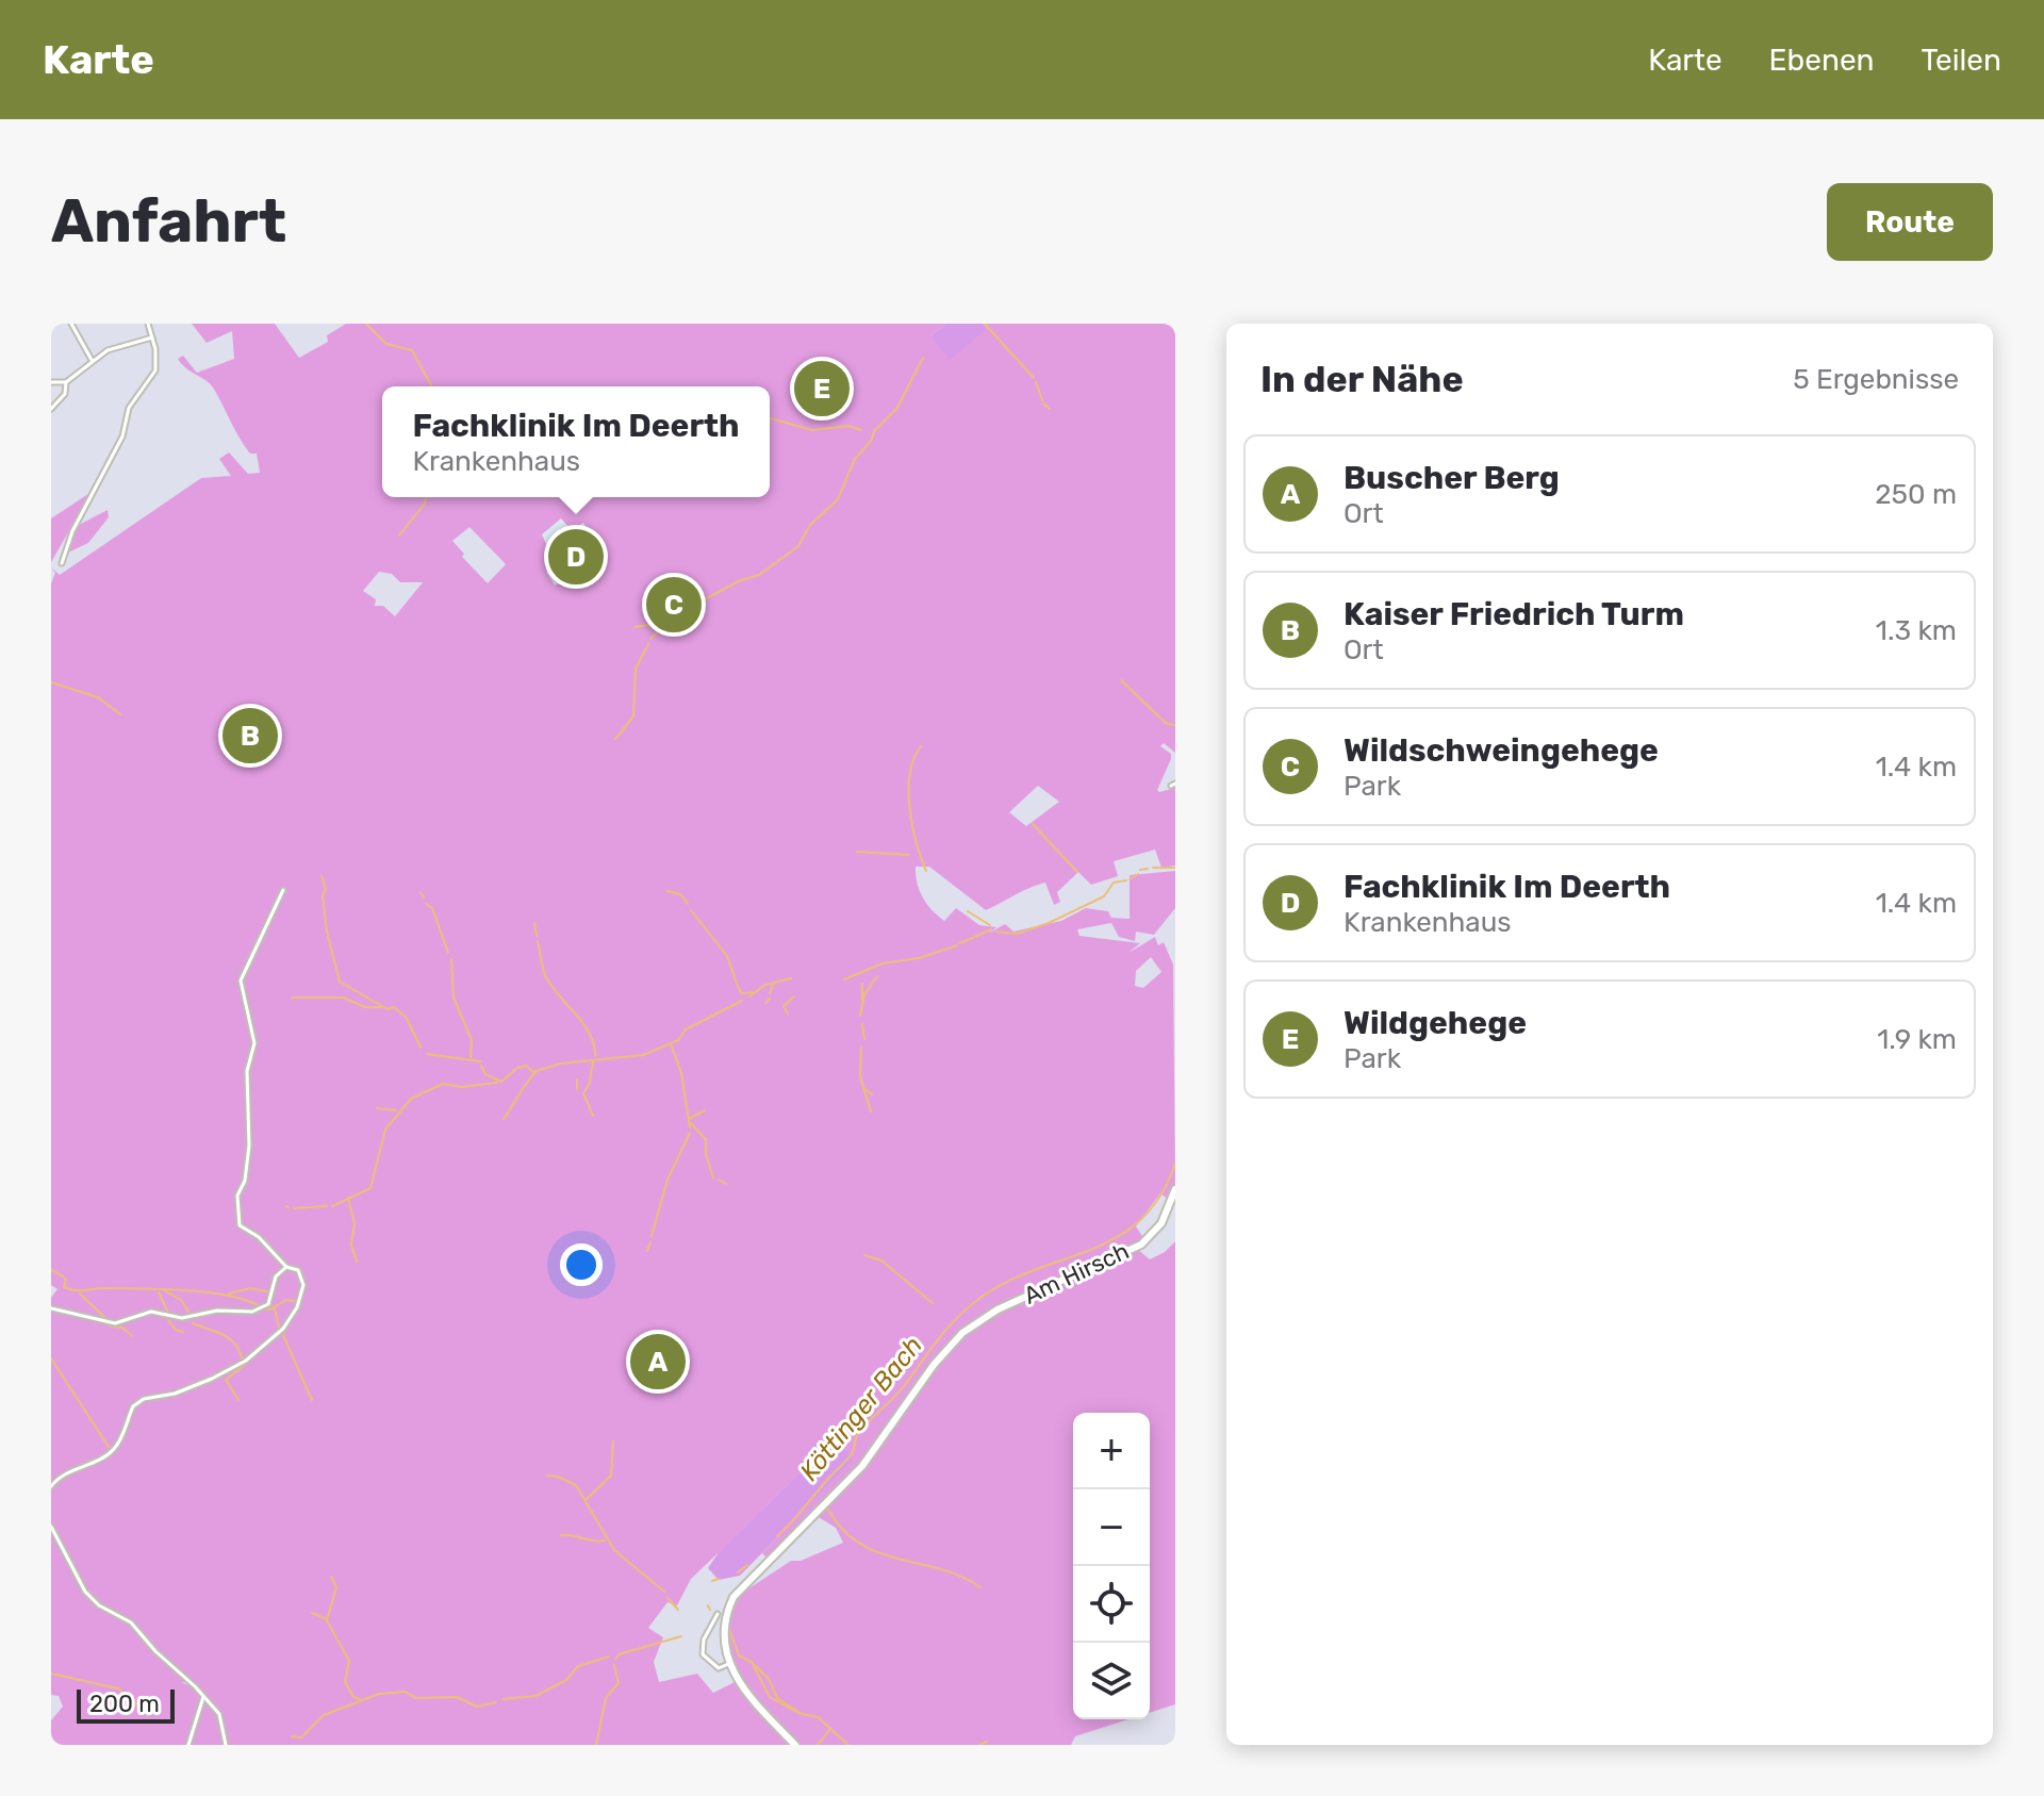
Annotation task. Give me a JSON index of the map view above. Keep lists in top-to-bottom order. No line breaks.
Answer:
{"streets":{"main road":["Am Hirsch"]},"water":["Köttinger Bach"],"scale_bar":"200 m","page":{"header":"Karte","nav":["Karte","Ebenen","Teilen"],"buttons":"Route","title":"Anfahrt","heading":["In der Nähe","5 Ergebnisse"],"pins":["E","D","C","B","A"],"popup":["Fachklinik Im Deerth","Krankenhaus"],"list":[{"mark":"A","name":"Buscher Berg","note":"Ort","value":"250 m"},{"mark":"B","name":"Kaiser Friedrich Turm","note":"Ort","value":"1.3 km"},{"mark":"C","name":"Wildschweingehege","note":"Park","value":"1.4 km"},{"mark":"D","name":"Fachklinik Im Deerth","note":"Krankenhaus","value":"1.4 km"},{"mark":"E","name":"Wildgehege","note":"Park","value":"1.9 km"}],"map_buttons":["+","−"],"scale":"200 m"}}
